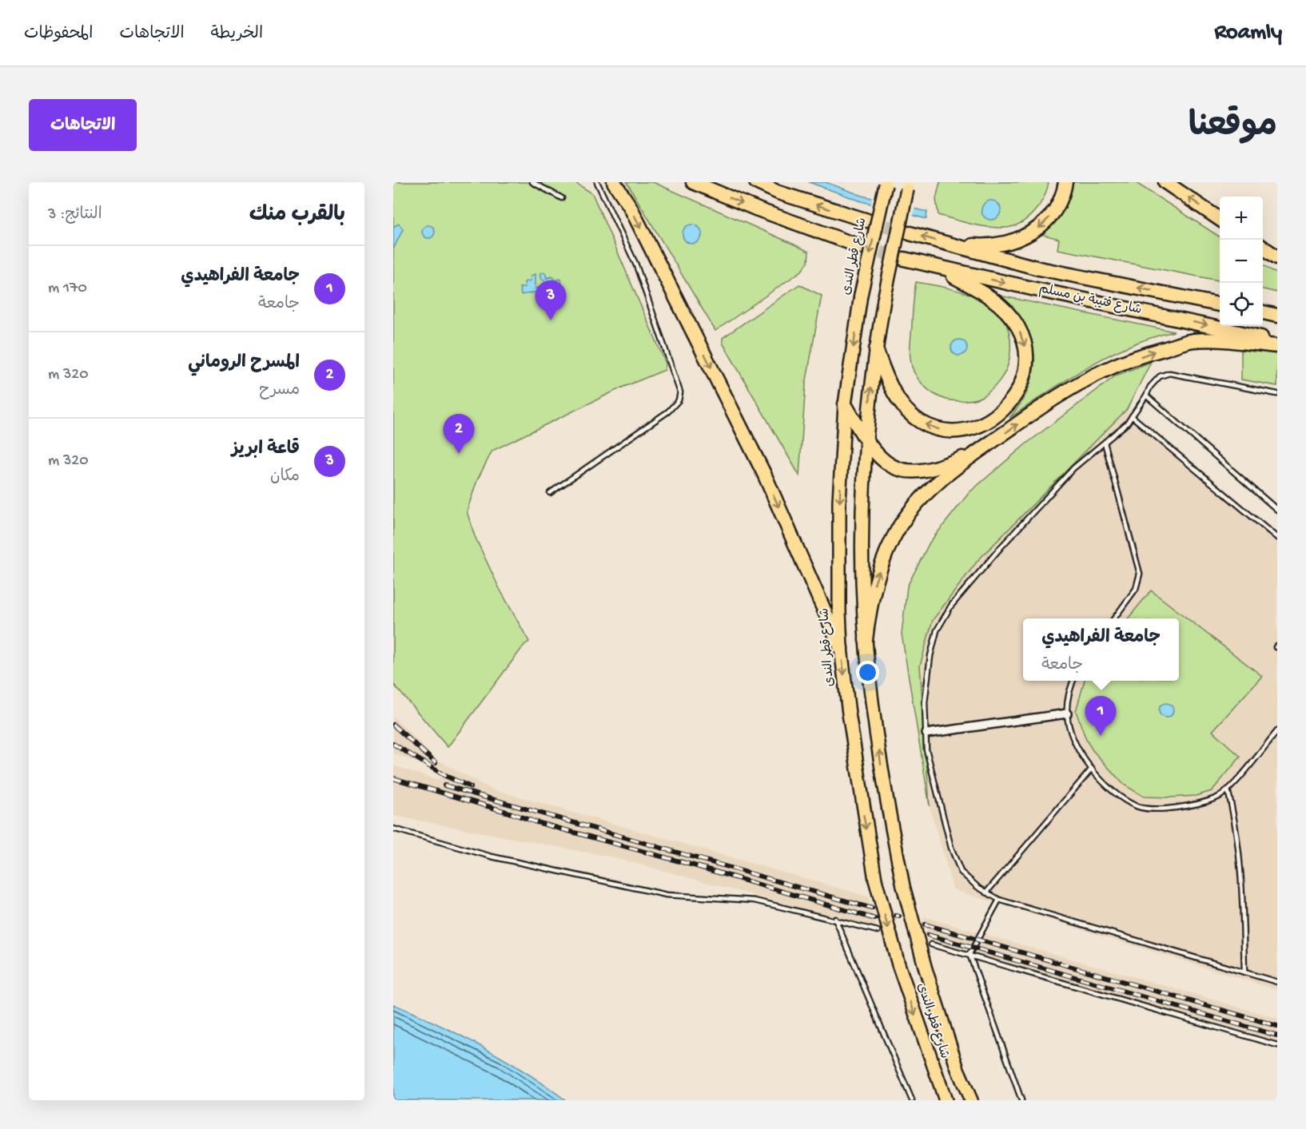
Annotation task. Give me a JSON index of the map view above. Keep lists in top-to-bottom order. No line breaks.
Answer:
{"streets":{"highway":["شارع قتيبة بن مسلم"],"main road":["شارع قطر الندى"]},"page":{"header":"Roamly","nav":["الخريطة","الاتجاهات","المحفوظات"],"title":"موقعنا","buttons":"الاتجاهات","heading":["بالقرب منك","النتائج: 3"],"map_buttons":["+","−"],"list":[{"mark":"1","name":"جامعة الفراهيدي","note":"جامعة","value":"170 m"},{"mark":"2","name":"المسرح الروماني","note":"مسرح","value":"320 m"},{"mark":"3","name":"قاعة ابريز","note":"مكان","value":"320 m"}],"pins":["3","2","1"],"popup":["جامعة الفراهيدي","جامعة"]}}
